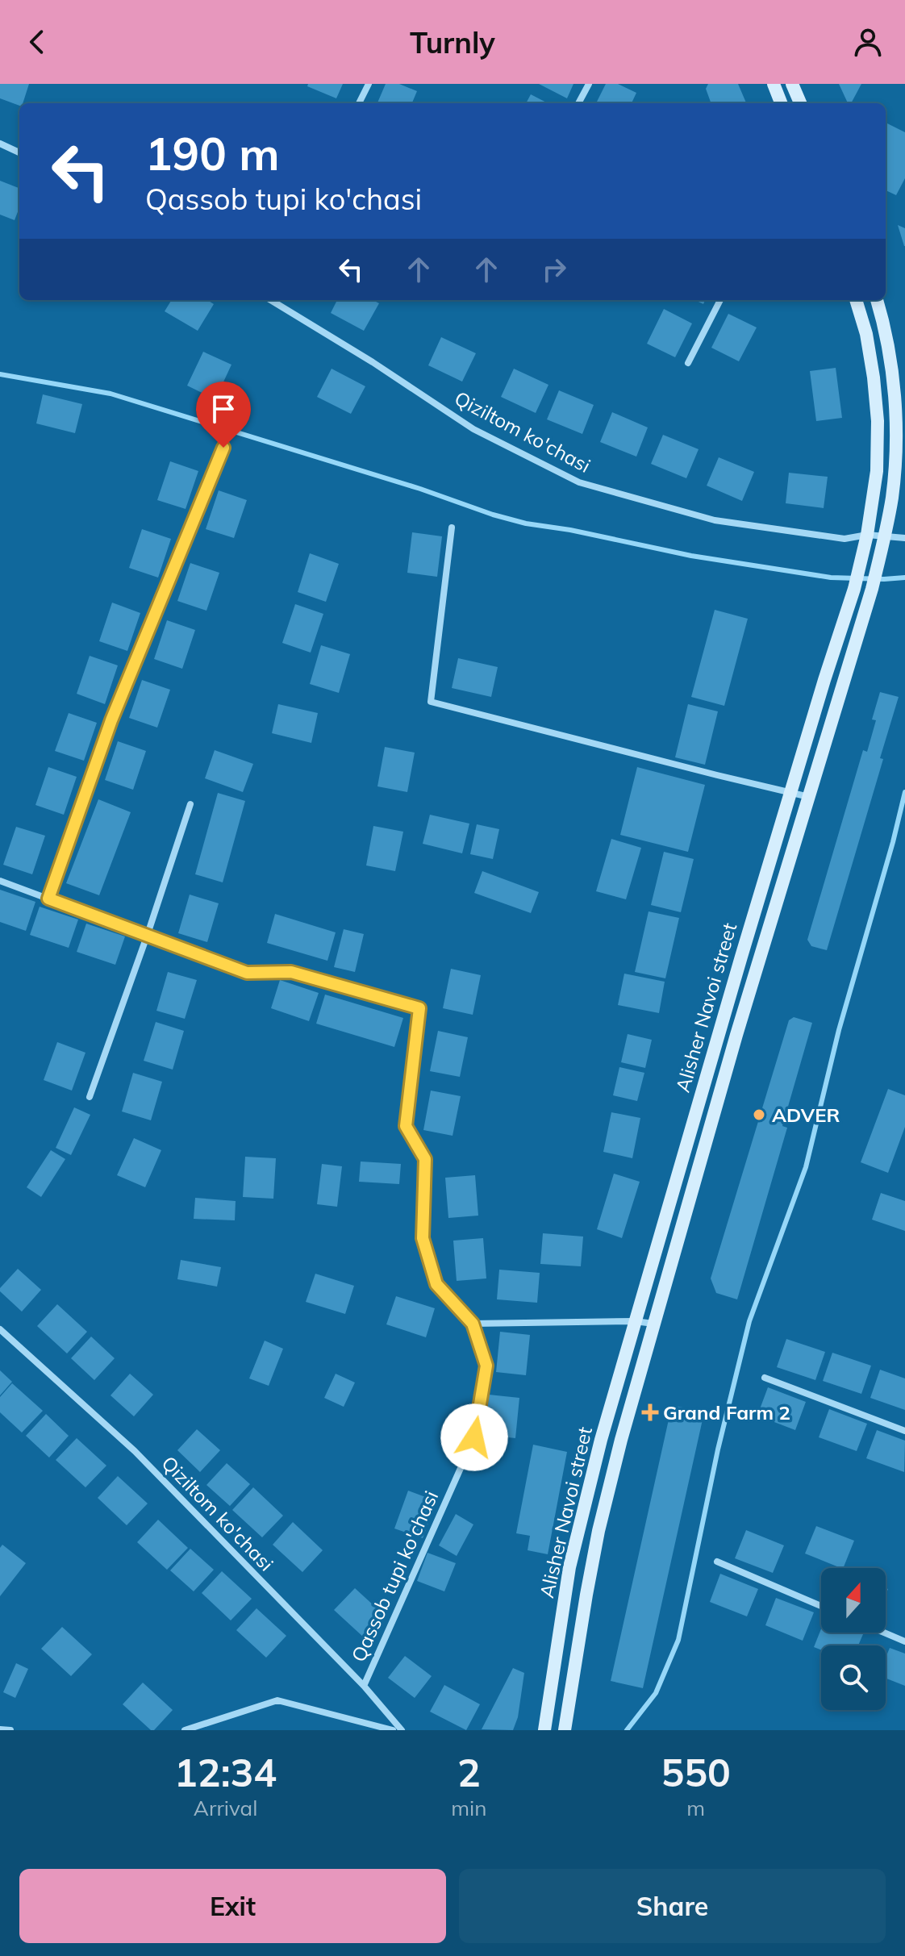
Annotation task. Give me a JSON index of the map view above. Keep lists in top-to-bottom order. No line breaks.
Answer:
{"streets":{"main road":["Alisher Navoi street"],"street":["Qiziltom ko'chasi","Qassob tupi ko'chasi"]},"crossings":[["Qiziltom ko'chasi","Alisher Navoi street"],["Qiziltom ko'chasi","Qassob tupi ko'chasi"]],"places":{"other":["ADVER"],"health":["Grand Farm 2"]},"north":"top","page":{"header":"Turnly","turn":["190 m","Qassob tupi ko'chasi"],"eta":["12:34","Arrival","2","min","550","m"],"buttons":["Exit","Share"]}}
